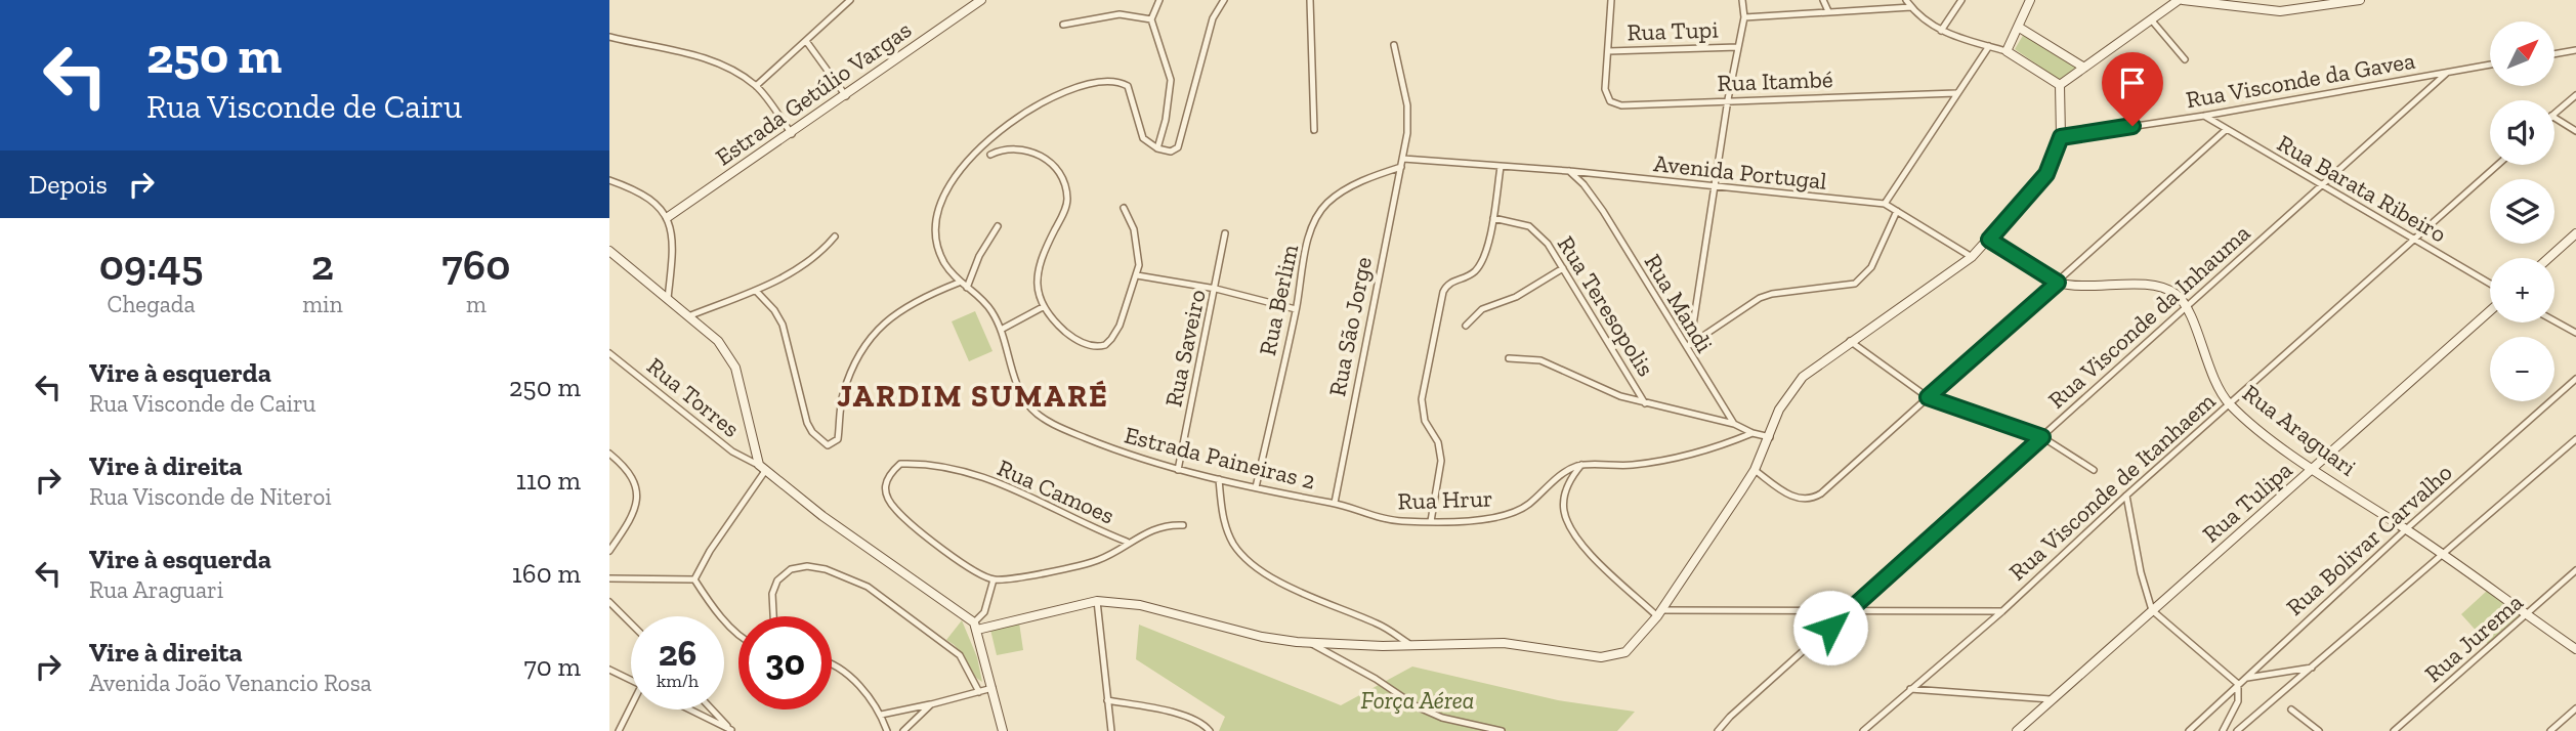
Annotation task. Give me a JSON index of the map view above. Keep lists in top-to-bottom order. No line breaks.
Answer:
{"streets":{"main road":["Estrada Getúlio Vargas","Rua Araguari","Rua Tulipa"],"street":["Rua Tupi","Rua Visconde da Gavea","Rua Itambé","Avenida Portugal","Rua Barata Ribeiro","Rua Berlim","Rua Mandi","Rua Teresopolis","Rua Visconde da Inhauma","Rua São Jorge","Rua Saveiro","Rua Torres","Estrada Paineiras 2","Rua Visconde de Itanhaem","Rua Camoes","Rua Hrur","Rua Bolivar Carvalho","Rua Jurema"]},"crossings":[["Rua Tupi","Rua Itambé"],["Rua Visconde da Gavea","Rua Barata Ribeiro"],["Rua Visconde da Gavea","Rua Visconde da Inhauma"],["Avenida Portugal","Rua Mandi"],["Avenida Portugal","Rua São Jorge"],["Rua Barata Ribeiro","Rua Visconde da Inhauma"],["Rua Barata Ribeiro","Rua Visconde de Itanhaem"],["Rua Berlim","Rua São Jorge"],["Rua Berlim","Estrada Paineiras 2"],["Rua Visconde da Inhauma","Rua Araguari"],["Rua São Jorge","Estrada Paineiras 2"],["Rua São Jorge","Rua Hrur"],["Rua Saveiro","Estrada Paineiras 2"],["Rua Araguari","Rua Visconde de Itanhaem"],["Rua Araguari","Rua Tulipa"],["Rua Araguari","Rua Bolivar Carvalho"],["Rua Araguari","Rua Jurema"],["Estrada Paineiras 2","Rua Hrur"]],"districts":["JARDIM SUMARÉ"],"parks":["Força Aérea"],"north":"top right","page":{"turn":["250 m","Rua Visconde de Cairu"],"map_buttons":["+","−"],"then":"Depois","eta":["09:45","Chegada","2","min","760","m"],"list":[{"name":"Vire à esquerda","note":"Rua Visconde de Cairu","value":"250 m"},{"name":"Vire à direita","note":"Rua Visconde de Niteroi","value":"110 m"},{"name":"Vire à esquerda","note":"Rua Araguari","value":"160 m"},{"name":"Vire à direita","note":"Avenida João Venancio Rosa","value":"70 m"}],"speed":"26 km/h","limit":"30"}}
